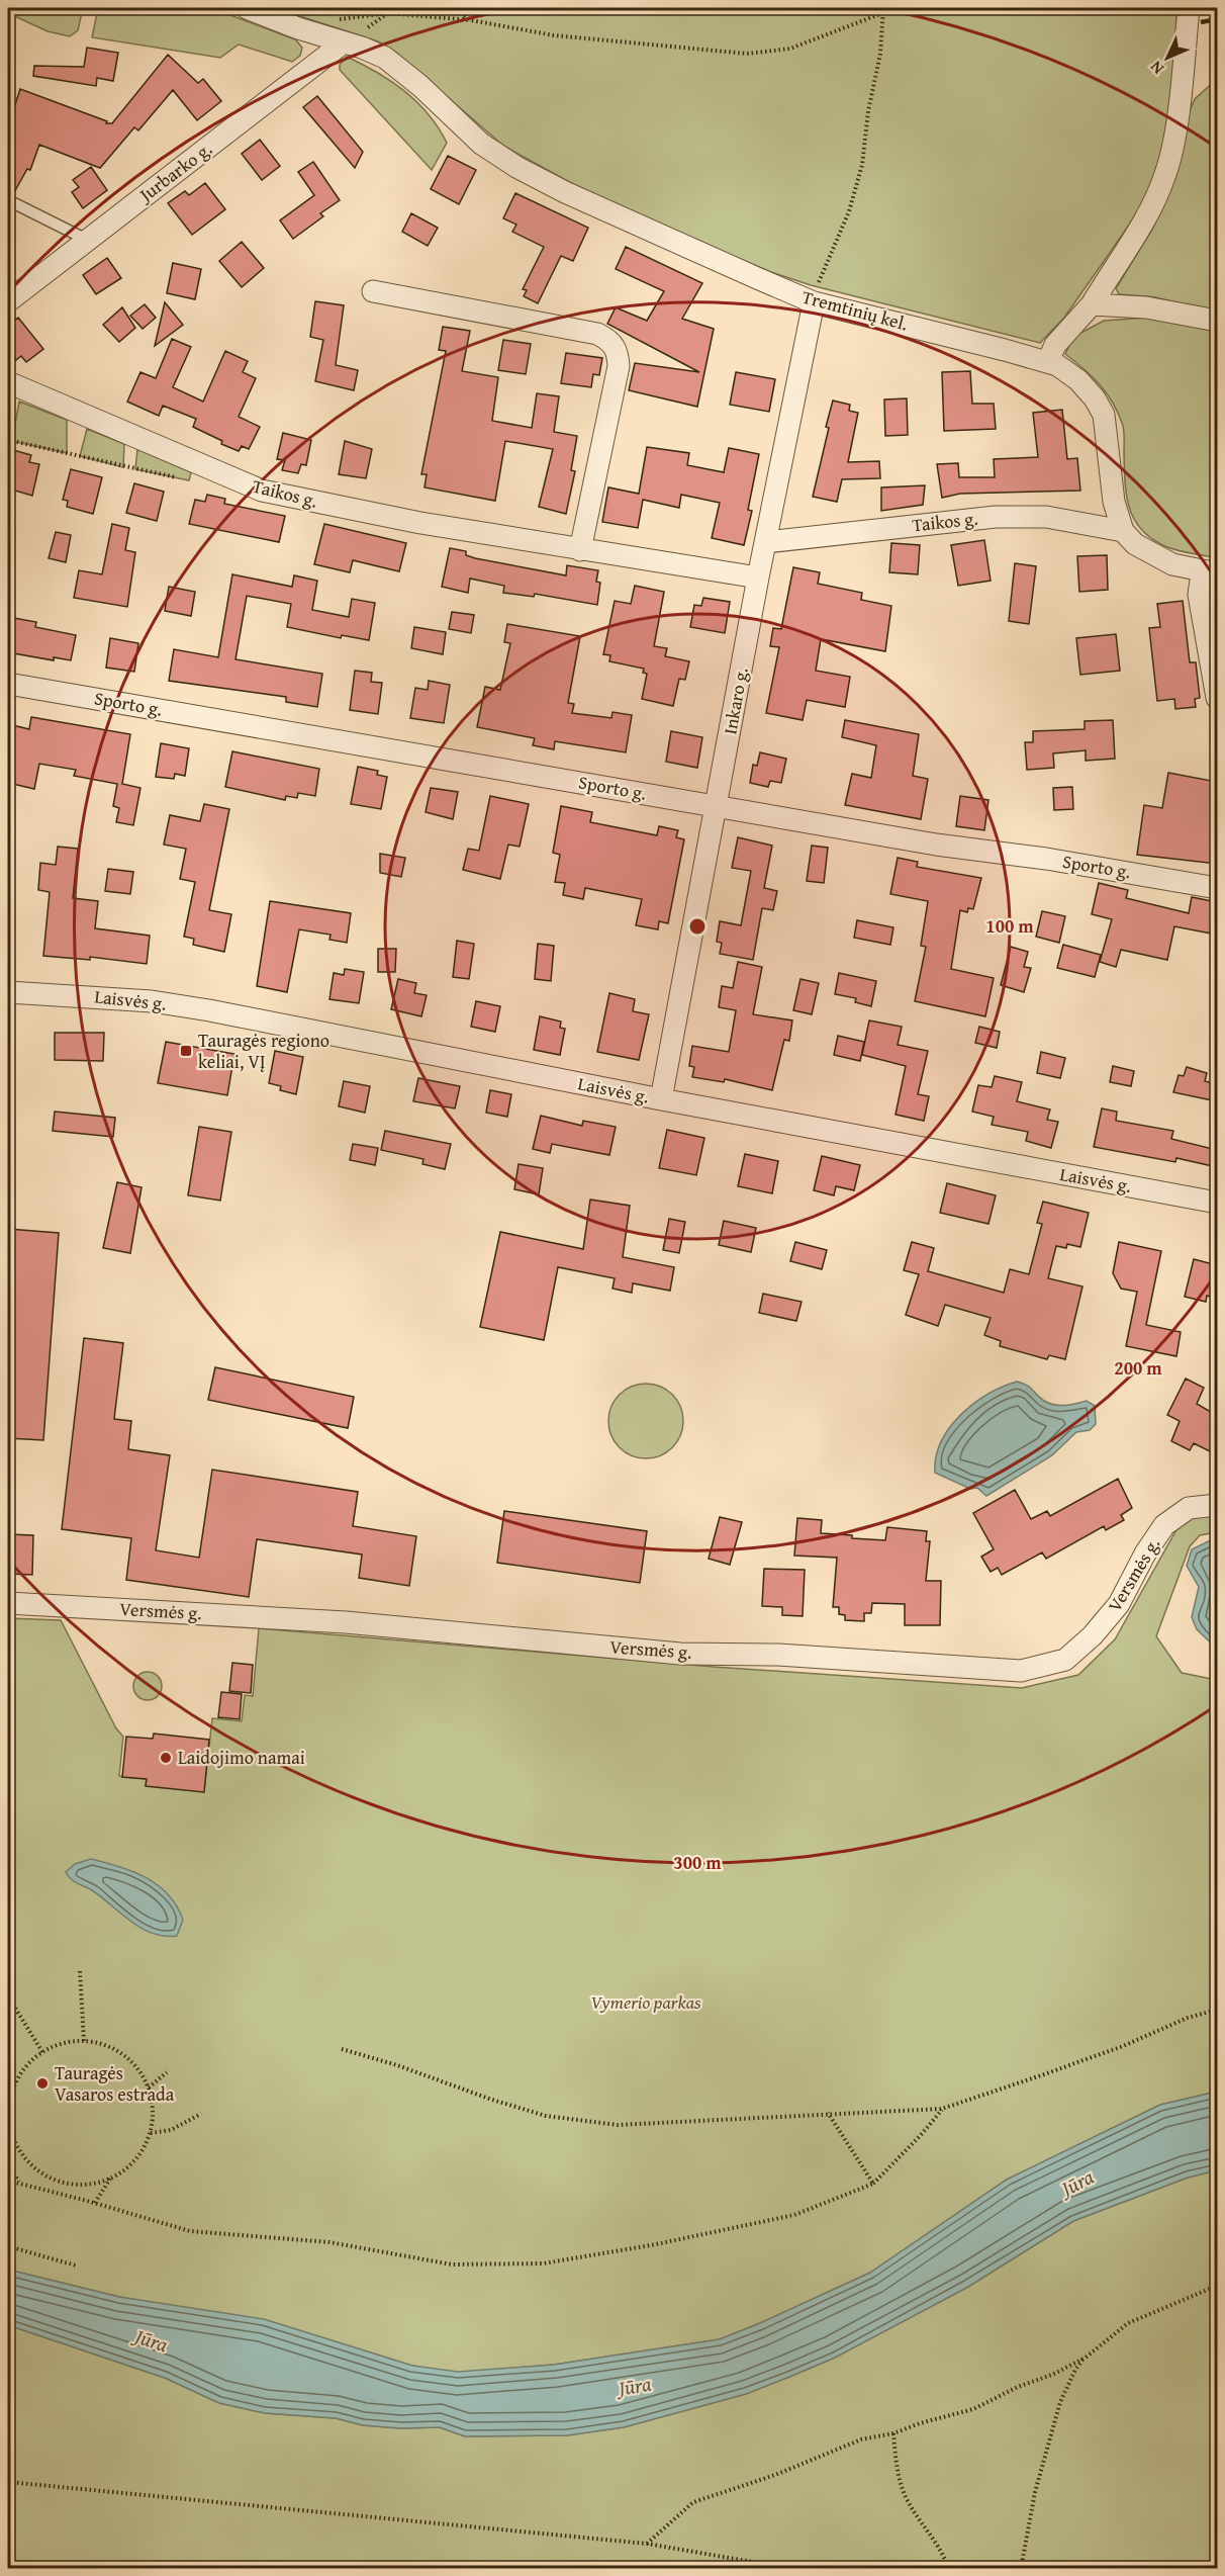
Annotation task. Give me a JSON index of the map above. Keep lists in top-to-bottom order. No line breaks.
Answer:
{"streets":{"street":["Jurbarko g.","Tremtinių kel.","Taikos g.","Inkaro g.","Sporto g.","Laisvės g.","Versmės g."]},"crossings":[["Jurbarko g.","Tremtinių kel."],["Tremtinių kel.","Taikos g."],["Tremtinių kel.","Inkaro g."],["Taikos g.","Inkaro g."],["Inkaro g.","Sporto g."],["Inkaro g.","Laisvės g."]],"water":["Jūra"],"parks":["Vymerio parkas"],"places":{"transit":["Tauragės regiono keliai, VĮ"],"other":["Laidojimo namai","Tauragės Vasaros estrada"]},"north":"bottom left","rings":["100 m","200 m","300 m"]}
